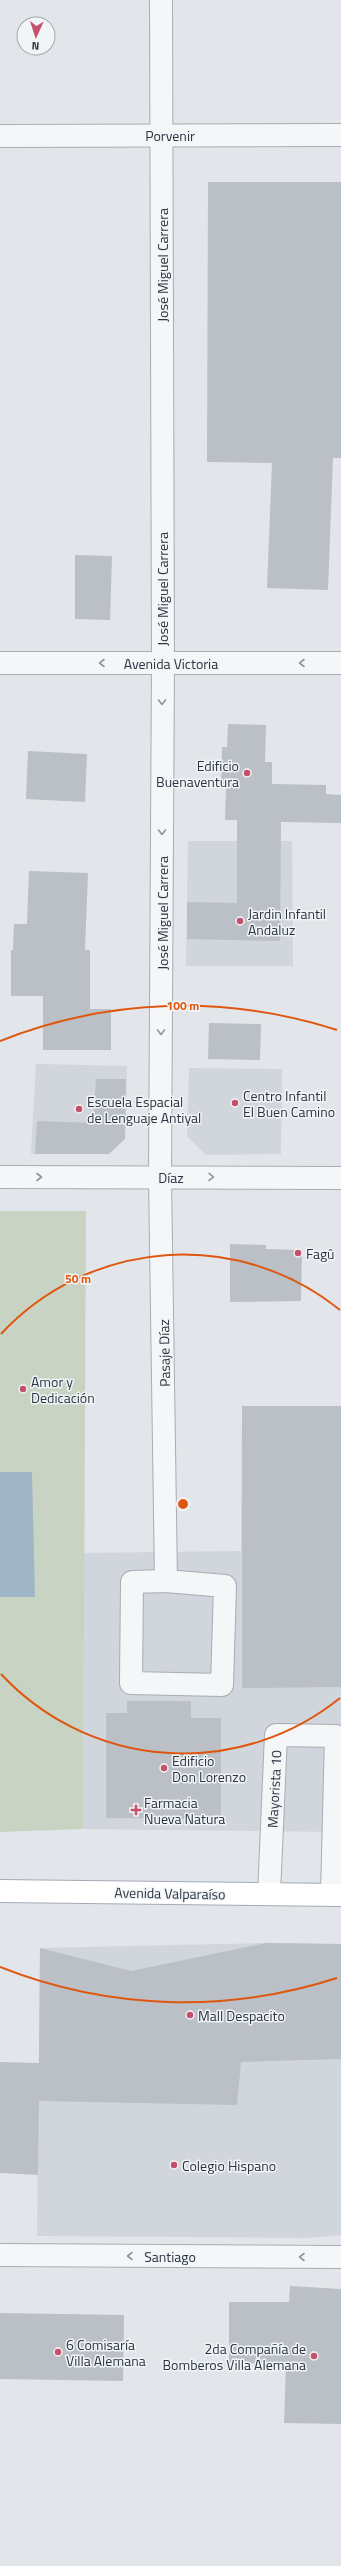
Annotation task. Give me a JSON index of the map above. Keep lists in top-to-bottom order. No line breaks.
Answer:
{"streets":{"main road":["Avenida Valparaíso"],"street":["Porvenir","José Miguel Carrera","Avenida Victoria","Díaz","Pasaje Díaz","Mayorista 10","Santiago"]},"crossings":[["Porvenir","José Miguel Carrera"],["José Miguel Carrera","Avenida Victoria"],["José Miguel Carrera","Díaz"],["José Miguel Carrera","Pasaje Díaz"],["Díaz","Pasaje Díaz"],["Mayorista 10","Avenida Valparaíso"]],"one_way":["José Miguel Carrera","Avenida Victoria","Díaz","Santiago"],"places":{"other":["Edificio Buenaventura","Jardin Infantil Andaluz","Centro Infantil El Buen Camino","Escuela Espacial de Lenguaje Antiyal","Fagû","Amor y Dedicación","Edificio Don Lorenzo","Mall Despacito","Colegio Hispano","6 Comisaría Villa Alemana","2da Compañía de Bomberos Villa Alemana"],"health":["Farmacia Nueva Natura"]},"north":"bottom","rings":["100 m","50 m"]}
